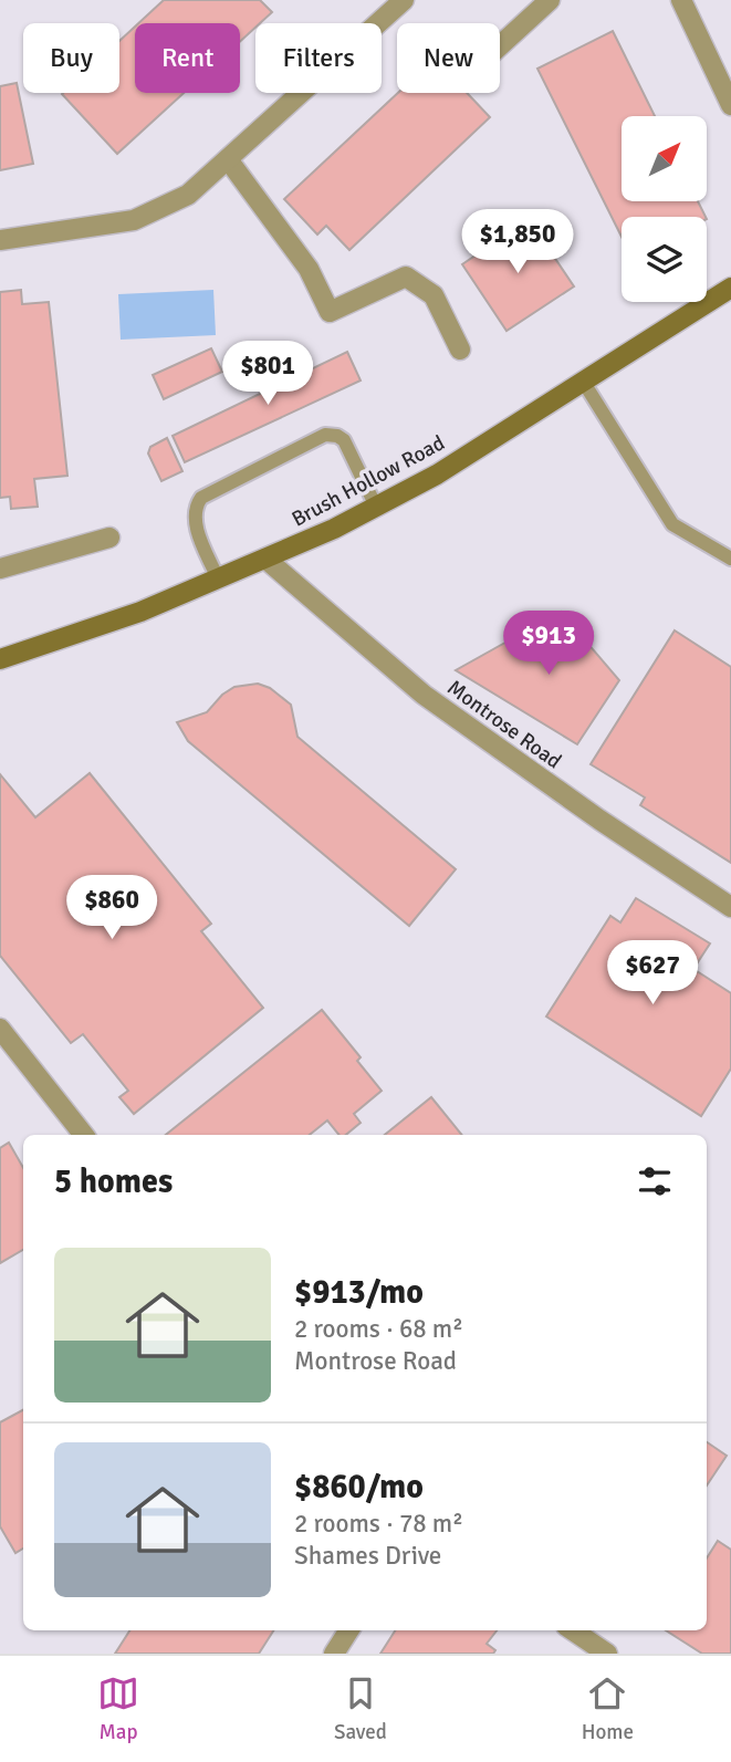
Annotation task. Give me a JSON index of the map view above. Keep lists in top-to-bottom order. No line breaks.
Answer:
{"streets":{"main road":["Brush Hollow Road"],"street":["Montrose Road"]},"crossings":[["Brush Hollow Road","Montrose Road"]],"north":"top right","page":{"chip":["Buy","Rent","Filters","New"],"price":["$1,850","$801","$913","$860","$627"],"heading":"5 homes","list":[{"name":"$913/mo","note":"2 rooms · 68 m² · Montrose Road"},{"name":"$860/mo","note":"2 rooms · 78 m² · Shames Drive"}],"tabs":["Map","Saved","Home"]}}
